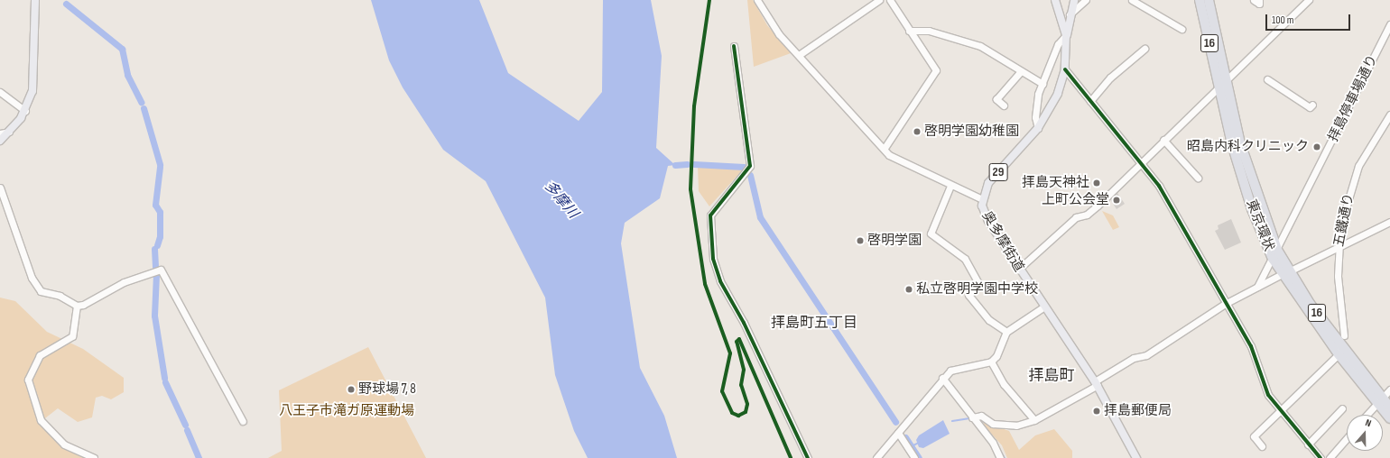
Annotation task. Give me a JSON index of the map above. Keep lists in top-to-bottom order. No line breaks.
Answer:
{"streets":{"highway":["16","東京環状"],"main road":["29","奥多摩街道"],"street":["拝島停車場通り","五鐵通り"]},"crossings":[["拝島停車場通り","東京環状"],["29","奥多摩街道"]],"districts":["拝島町五丁目","拝島町"],"water":["多摩川"],"parks":["八王子市滝ガ原運動場"],"places":["啓明学園幼稚園","昭島内科クリニック","拝島天神社","上町公会堂","啓明学園","私立啓明学園中学校","野球場 7, 8","拝島郵便局"],"scale_bar":"100 m","north":"top"}
